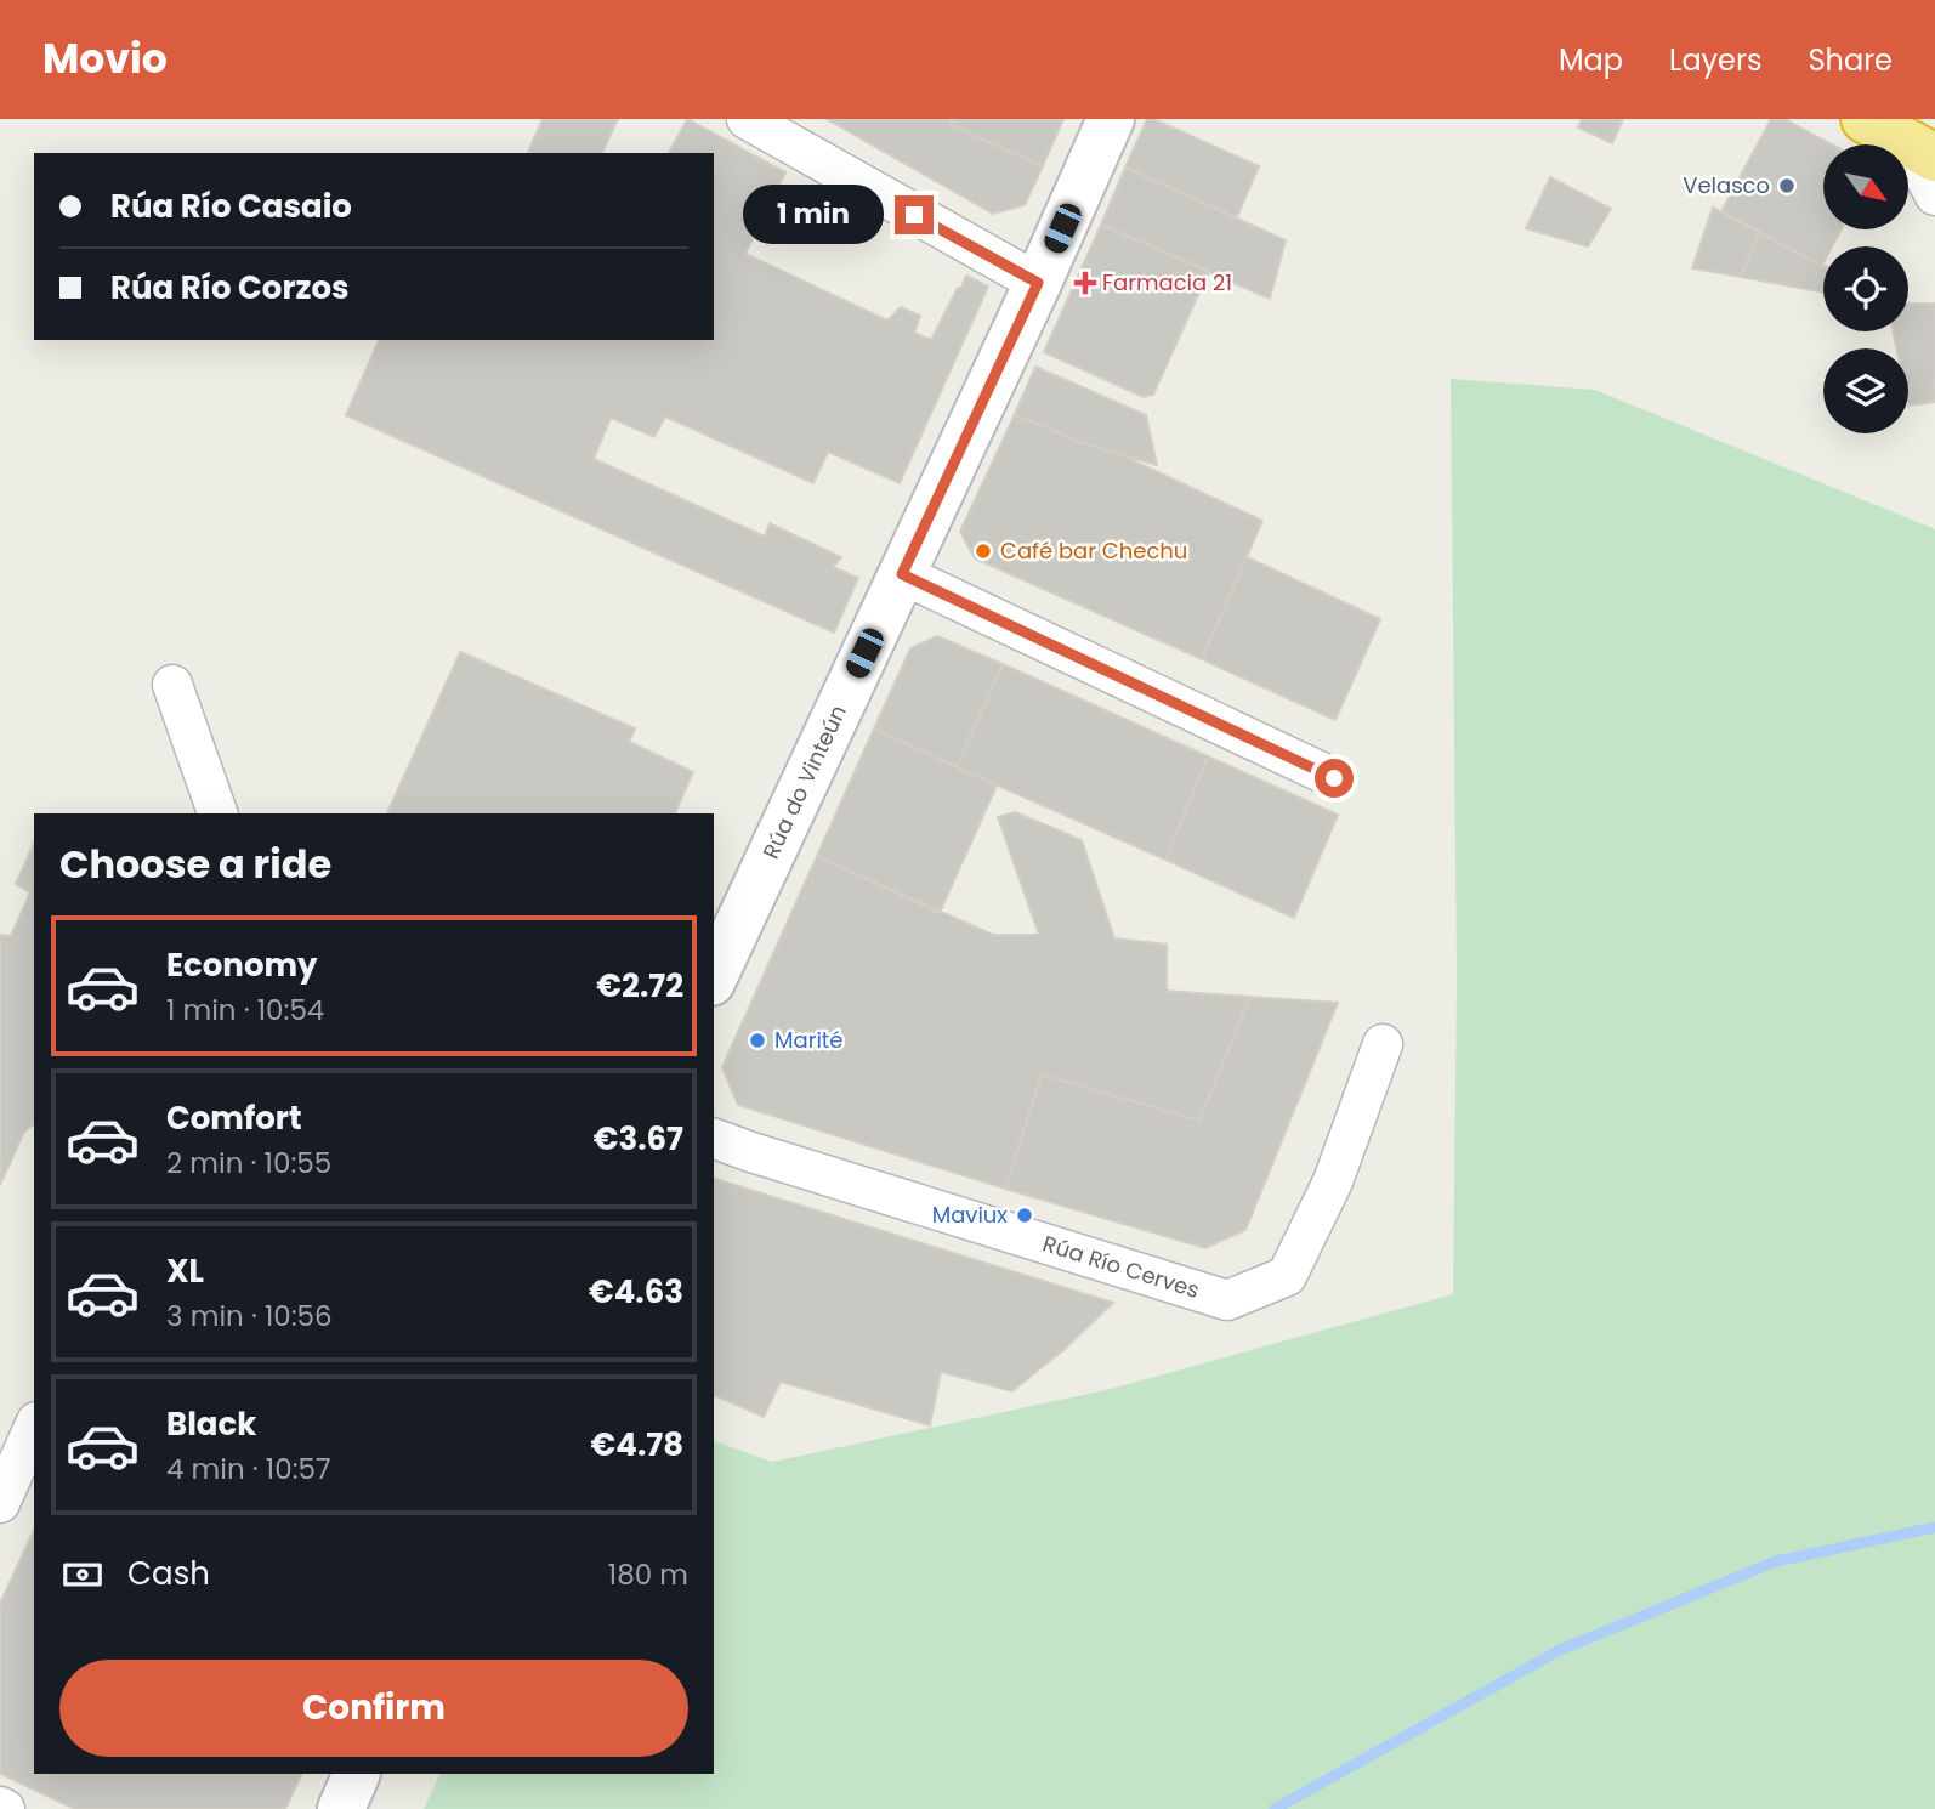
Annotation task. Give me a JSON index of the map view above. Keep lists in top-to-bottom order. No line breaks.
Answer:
{"streets":{"street":["Rúa do Vinteún","Rúa Río Cerves"]},"places":{"other":["Velasco","Café bar Chechu","Marité","Maviux"],"health":["Farmacia 21"]},"north":"bottom right","page":{"header":"Movio","nav":["Map","Layers","Share"],"banner":["Rúa Río Casaio","Rúa Río Corzos"],"bubble":"1 min","heading":"Choose a ride","list":[{"name":"Economy","note":"1 min · 10:54","value":"€2.72"},{"name":"Comfort","note":"2 min · 10:55","value":"€3.67"},{"name":"XL","note":"3 min · 10:56","value":"€4.63"},{"name":"Black","note":"4 min · 10:57","value":"€4.78"}],"pay":["Cash","180 m"],"buttons":"Confirm"}}
